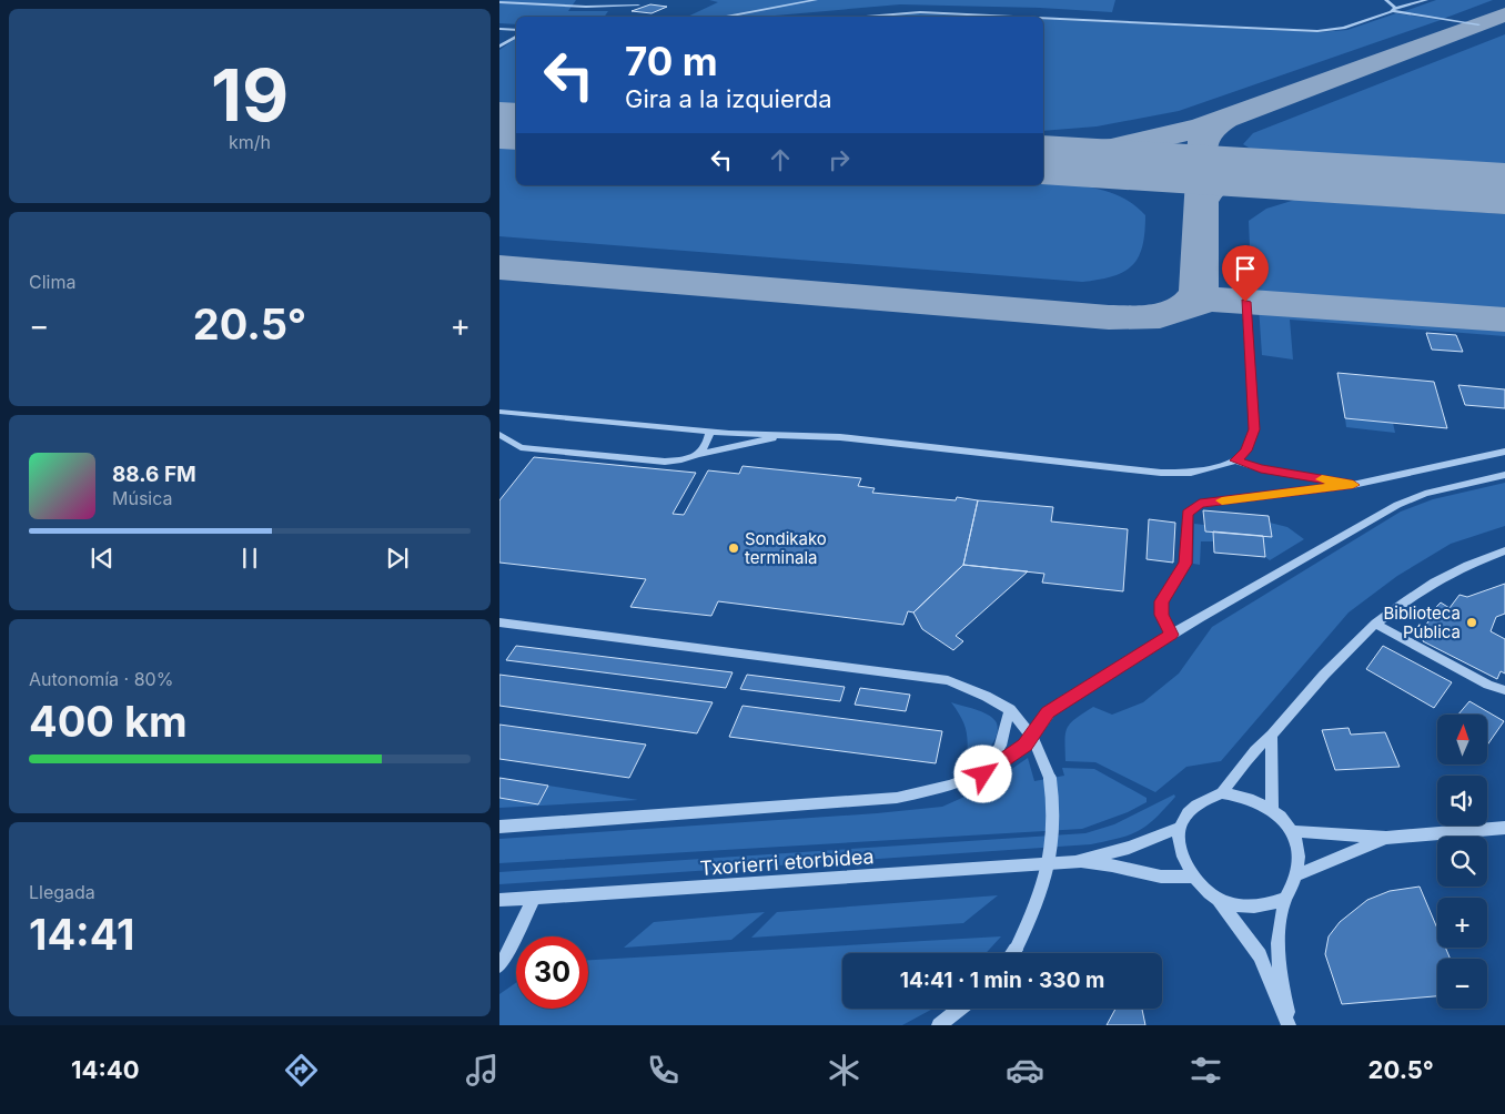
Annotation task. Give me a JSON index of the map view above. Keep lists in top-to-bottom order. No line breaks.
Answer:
{"streets":{"street":["Txorierri etorbidea"]},"places":["Sondikako terminala","Biblioteca Pública"],"north":"top","page":{"tile":[["19","km/h"],"Clima",["Autonomía · 80%","400 km"],["Llegada","14:41"]],"turn":["70 m","Gira a la izquierda"],"heat":["−","20.5°","+"],"song":["88.6 FM","Música"],"map_buttons":["+","−"],"limit":"30","trip":"14:41 · 1 min · 330 m","tabs":["14:40","20.5°"]}}
